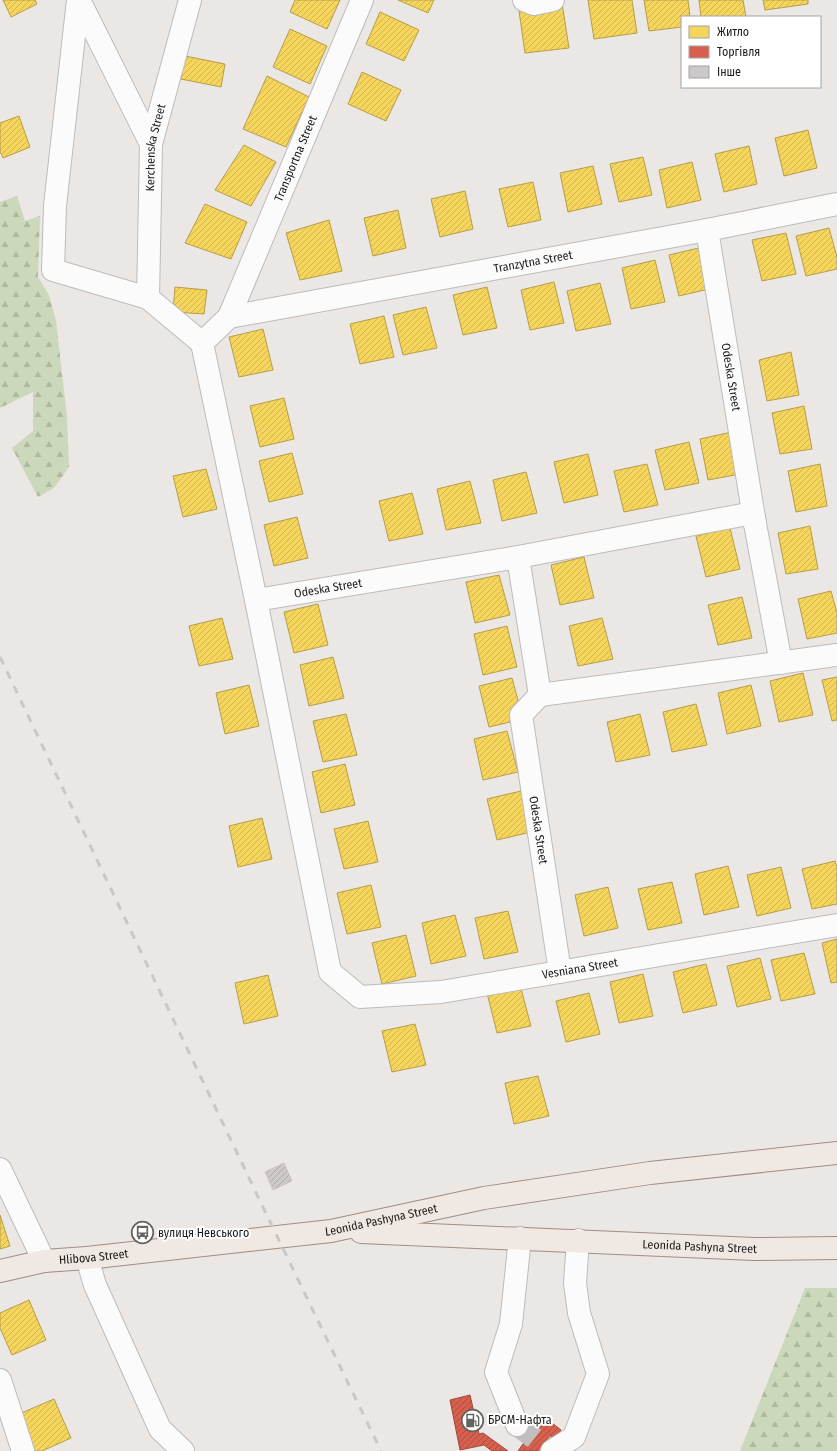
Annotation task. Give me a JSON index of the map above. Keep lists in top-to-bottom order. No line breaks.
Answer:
{"streets":{"main road":["Leonida Pashyna Street","Hlibova Street"],"street":["Kerchenska Street","Transportna Street","Tranzytna Street","Odeska Street","Vesniana Street"]},"crossings":[["Transportna Street","Tranzytna Street"],["Tranzytna Street","Odeska Street"],["Odeska Street","Vesniana Street"],["Leonida Pashyna Street","Hlibova Street"]],"places":{"bus stop":["вулиця Невського"],"fuel station":["БРСМ-Нафта"]},"legend":["Житло","Торгівля","Інше"]}
